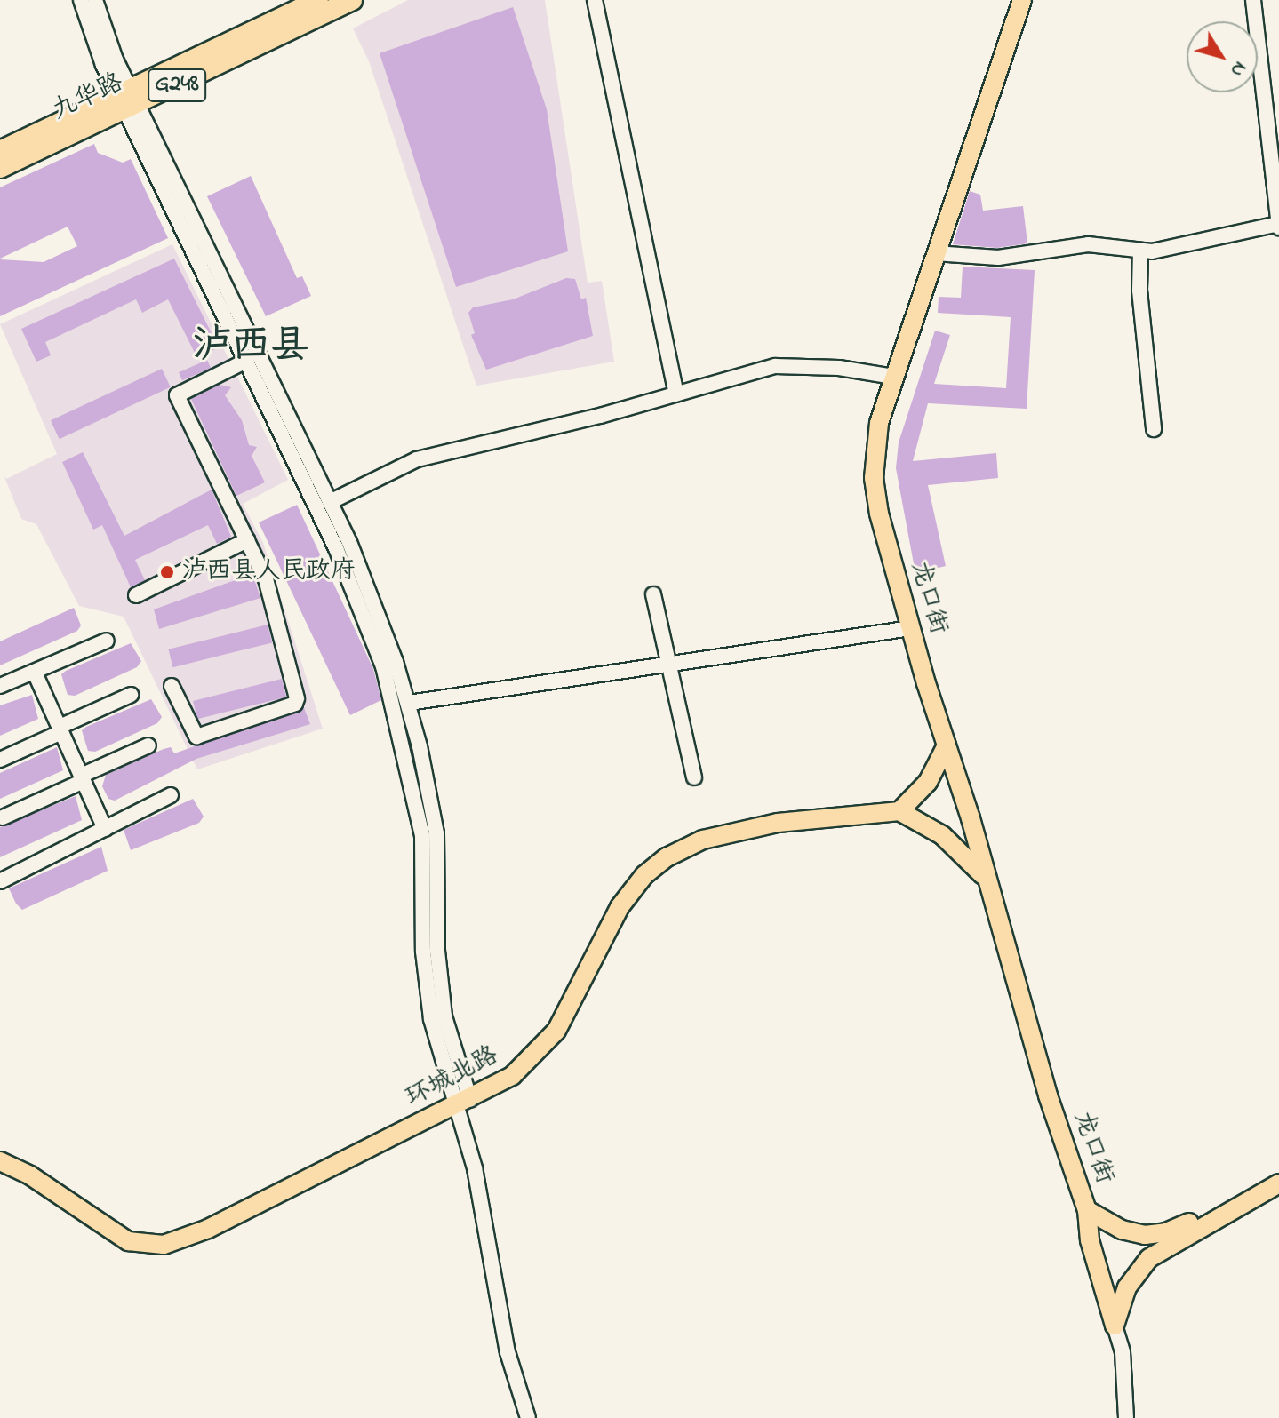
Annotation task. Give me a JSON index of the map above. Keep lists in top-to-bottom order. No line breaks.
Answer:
{"streets":{"highway":["G248","九华路"],"main road":["龙口街","环城北路"]},"districts":["泸西县"],"places":["泸西县人民政府"],"north":"bottom right"}
